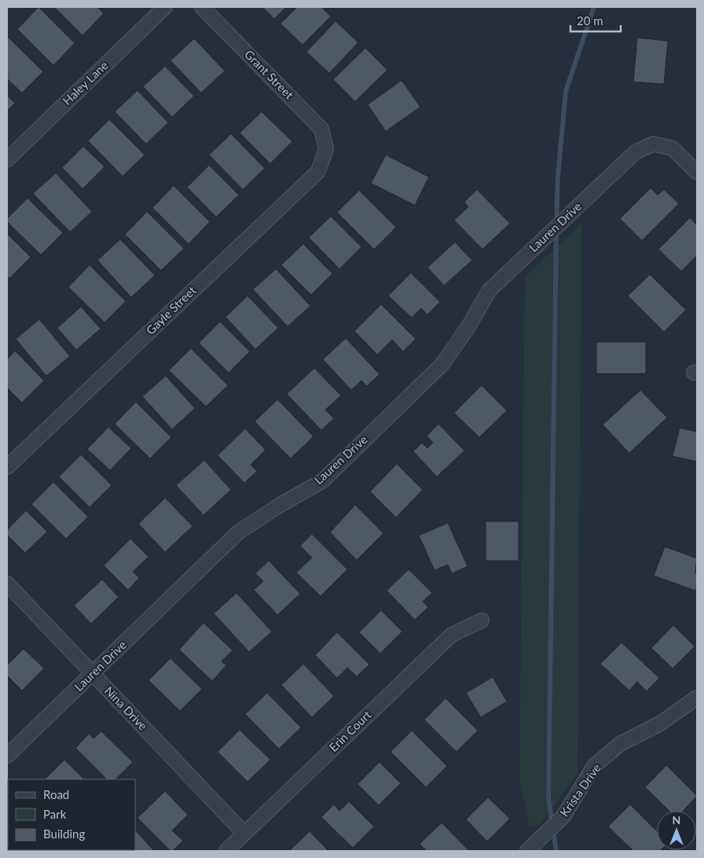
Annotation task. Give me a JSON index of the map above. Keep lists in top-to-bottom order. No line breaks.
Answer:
{"streets":{"street":["Grant Street","Haley Lane","Lauren Drive","Gayle Street","Nina Drive","Erin Court","Krista Drive"]},"crossings":[["Grant Street","Gayle Street"],["Lauren Drive","Nina Drive"],["Nina Drive","Erin Court"]],"legend":["Road","Park","Building"],"scale_bar":"20 m","north":"top"}
